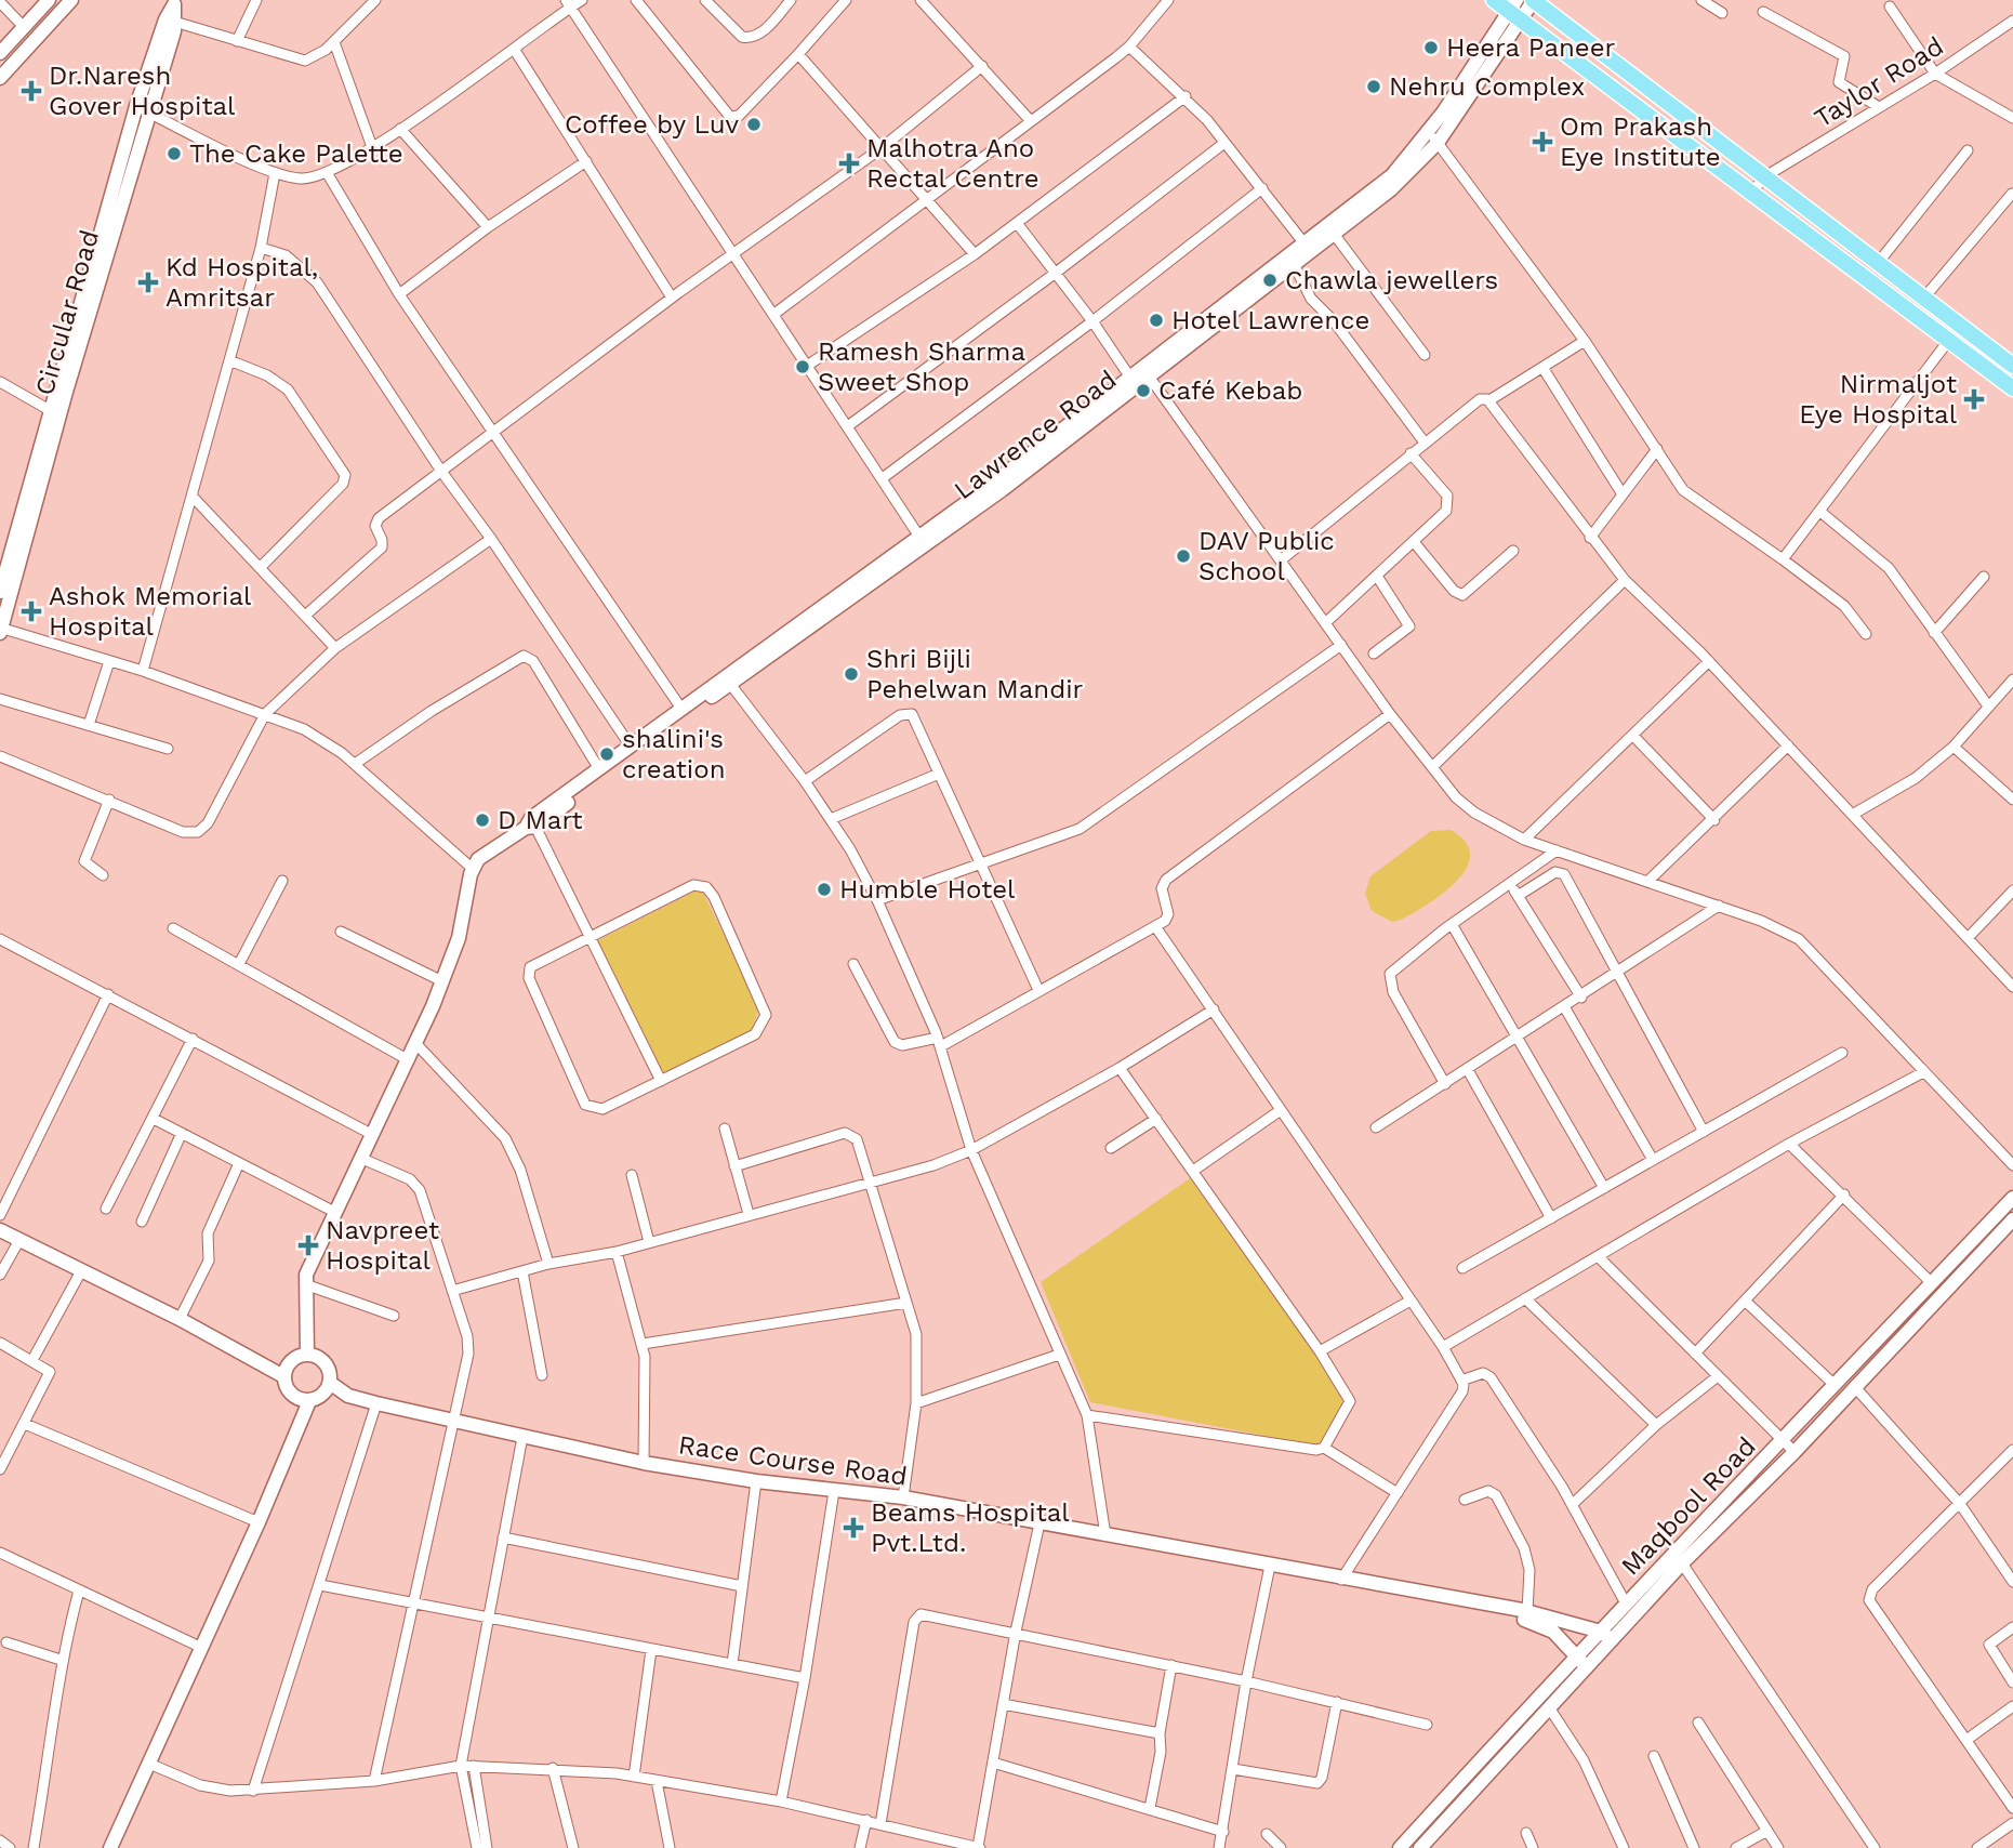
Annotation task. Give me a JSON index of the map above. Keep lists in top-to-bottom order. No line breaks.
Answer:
{"streets":{"street":["Taylor Road","Circular Road","Lawrence Road","Race Course Road","Maqbool Road"]},"crossings":[["Race Course Road","Maqbool Road"]],"places":{"other":["Heera Paneer","Nehru Complex","Coffee by Luv","The Cake Palette","Chawla jewellers","Hotel Lawrence","Ramesh Sharma Sweet Shop","Café Kebab","DAV Public School","Shri Bijli Pehelwan Mandir","shalini's creation","D Mart","Humble Hotel"],"health":["Dr.Naresh Gover Hospital","Om Prakash Eye Institute","Malhotra Ano Rectal Centre","Kd Hospital, Amritsar","Nirmaljot Eye Hospital","Ashok Memorial Hospital","Navpreet Hospital","Beams Hospital Pvt.Ltd."]}}
